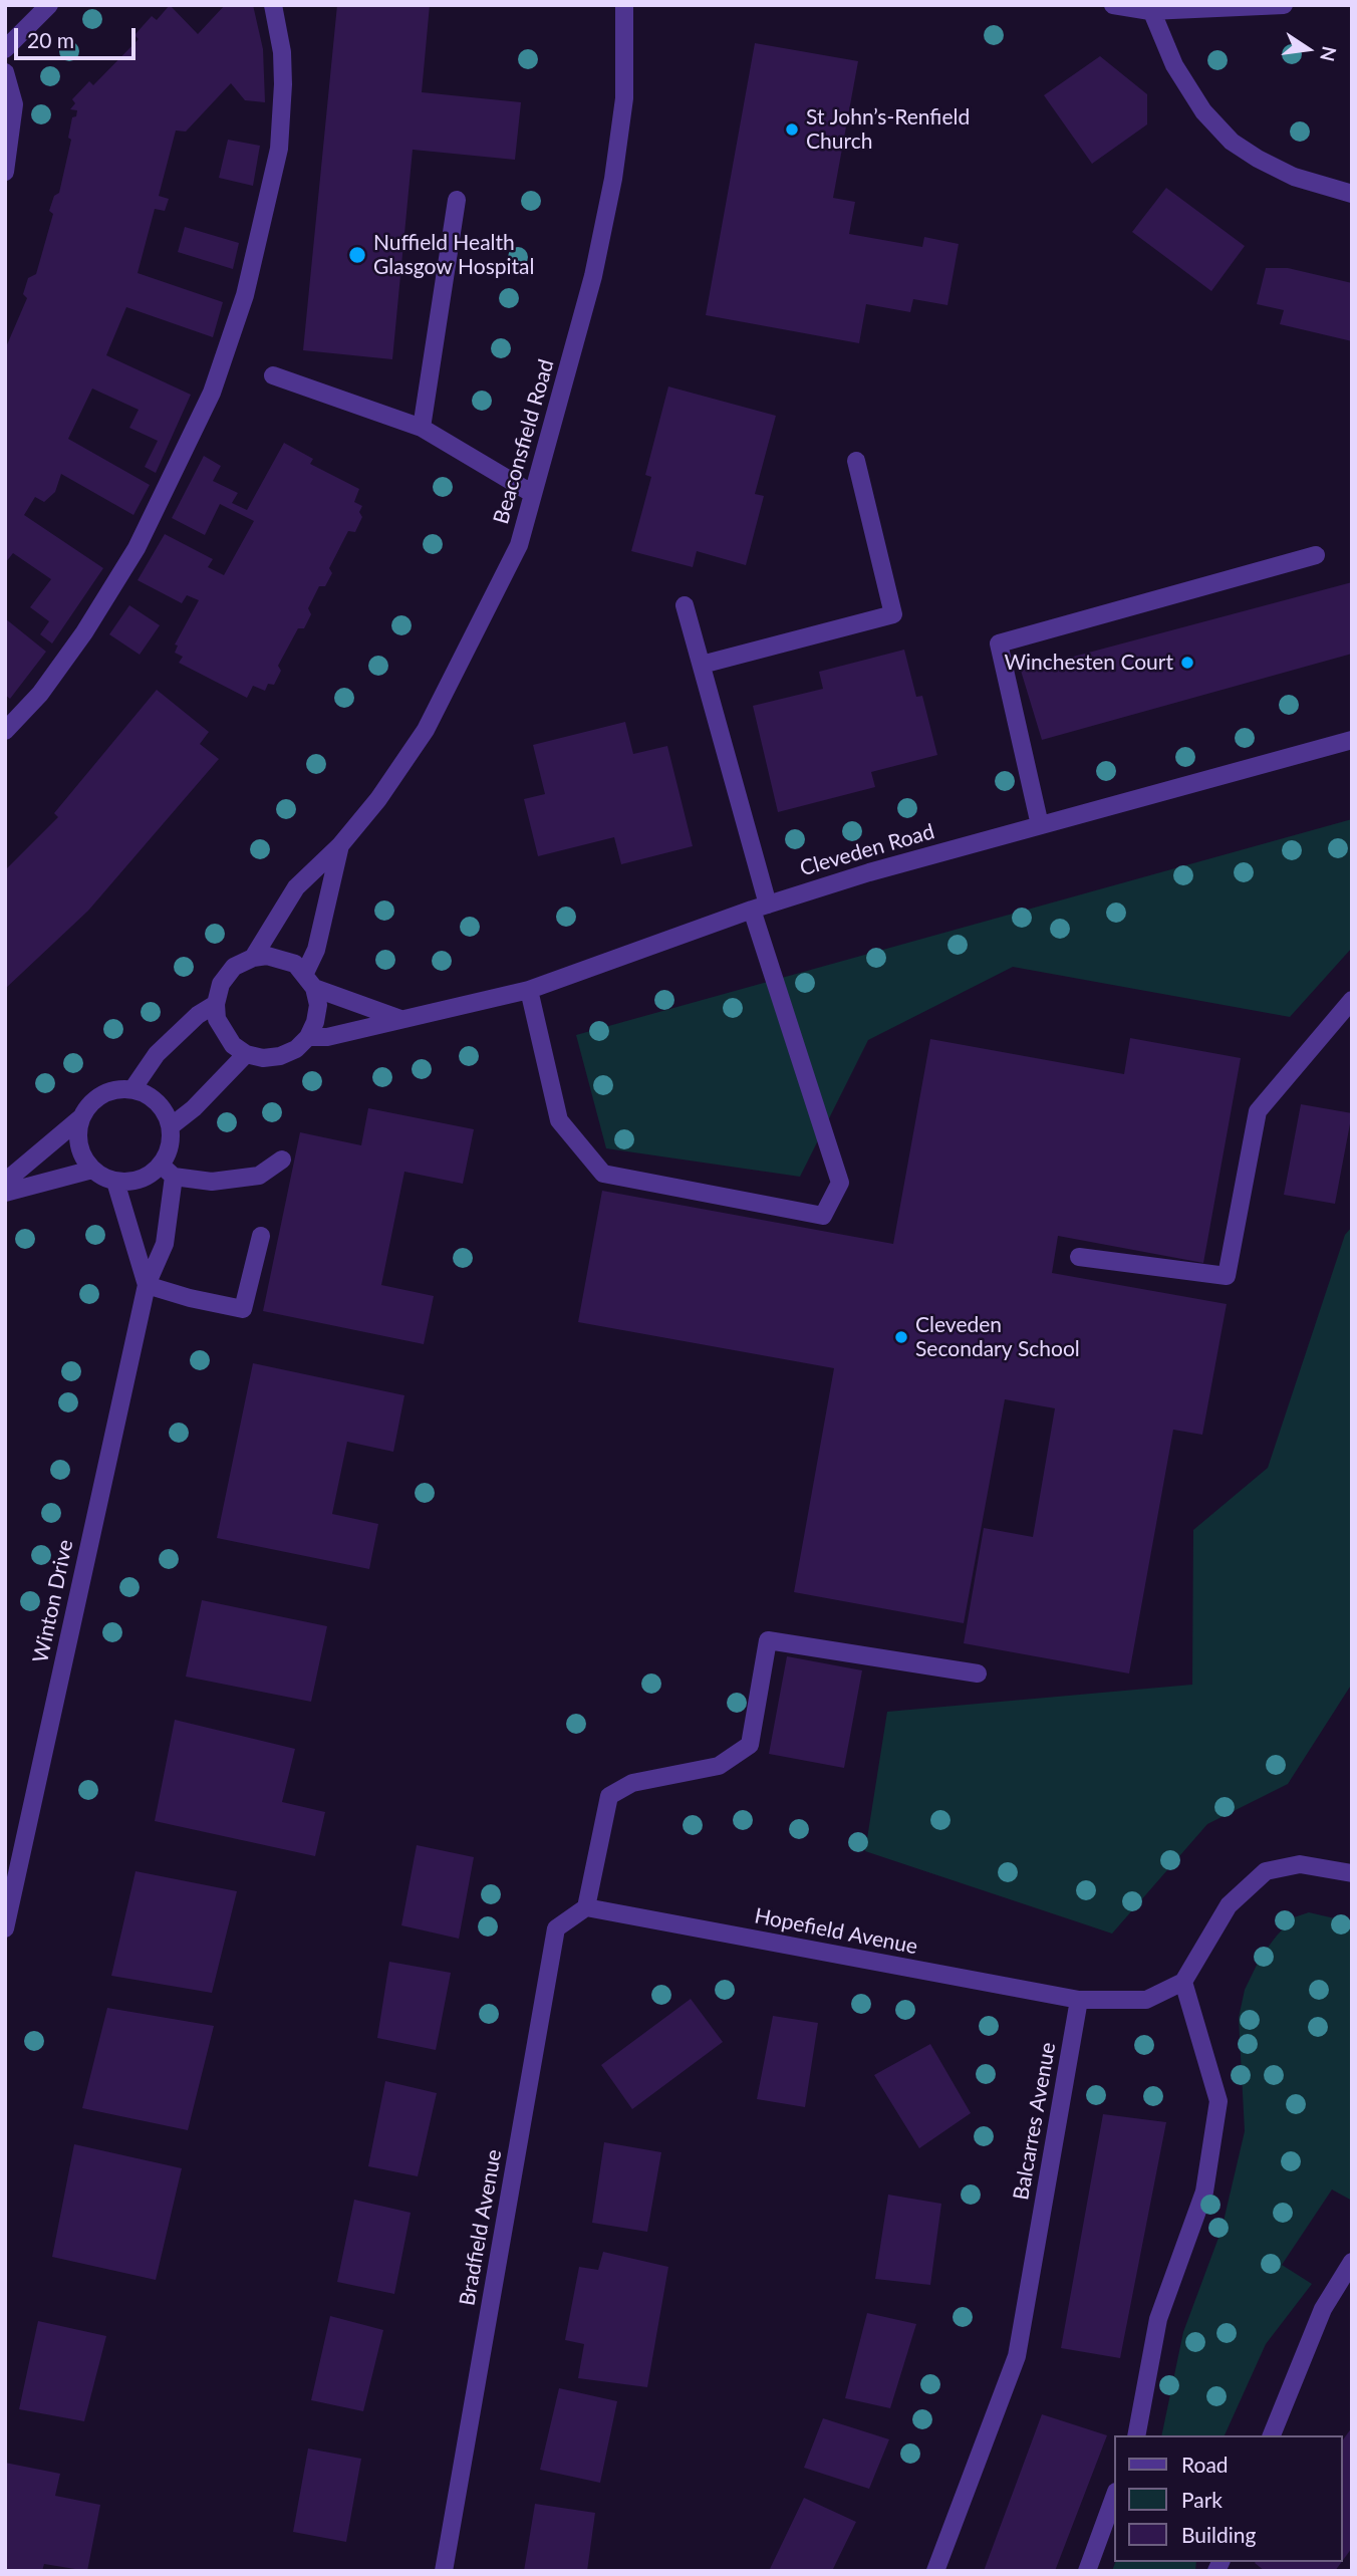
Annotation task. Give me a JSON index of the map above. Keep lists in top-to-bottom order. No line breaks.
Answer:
{"streets":{"street":["Beaconsfield Road","Cleveden Road","Winton Drive","Hopefield Avenue","Balcarres Avenue","Bradfield Avenue"]},"crossings":[["Beaconsfield Road","Cleveden Road"],["Hopefield Avenue","Balcarres Avenue"],["Hopefield Avenue","Bradfield Avenue"]],"places":["St John’s-Renfield Church","Nuffield Health Glasgow Hospital","Winchesten Court","Cleveden Secondary School"],"legend":["Road","Park","Building"],"scale_bar":"20 m","north":"right"}
